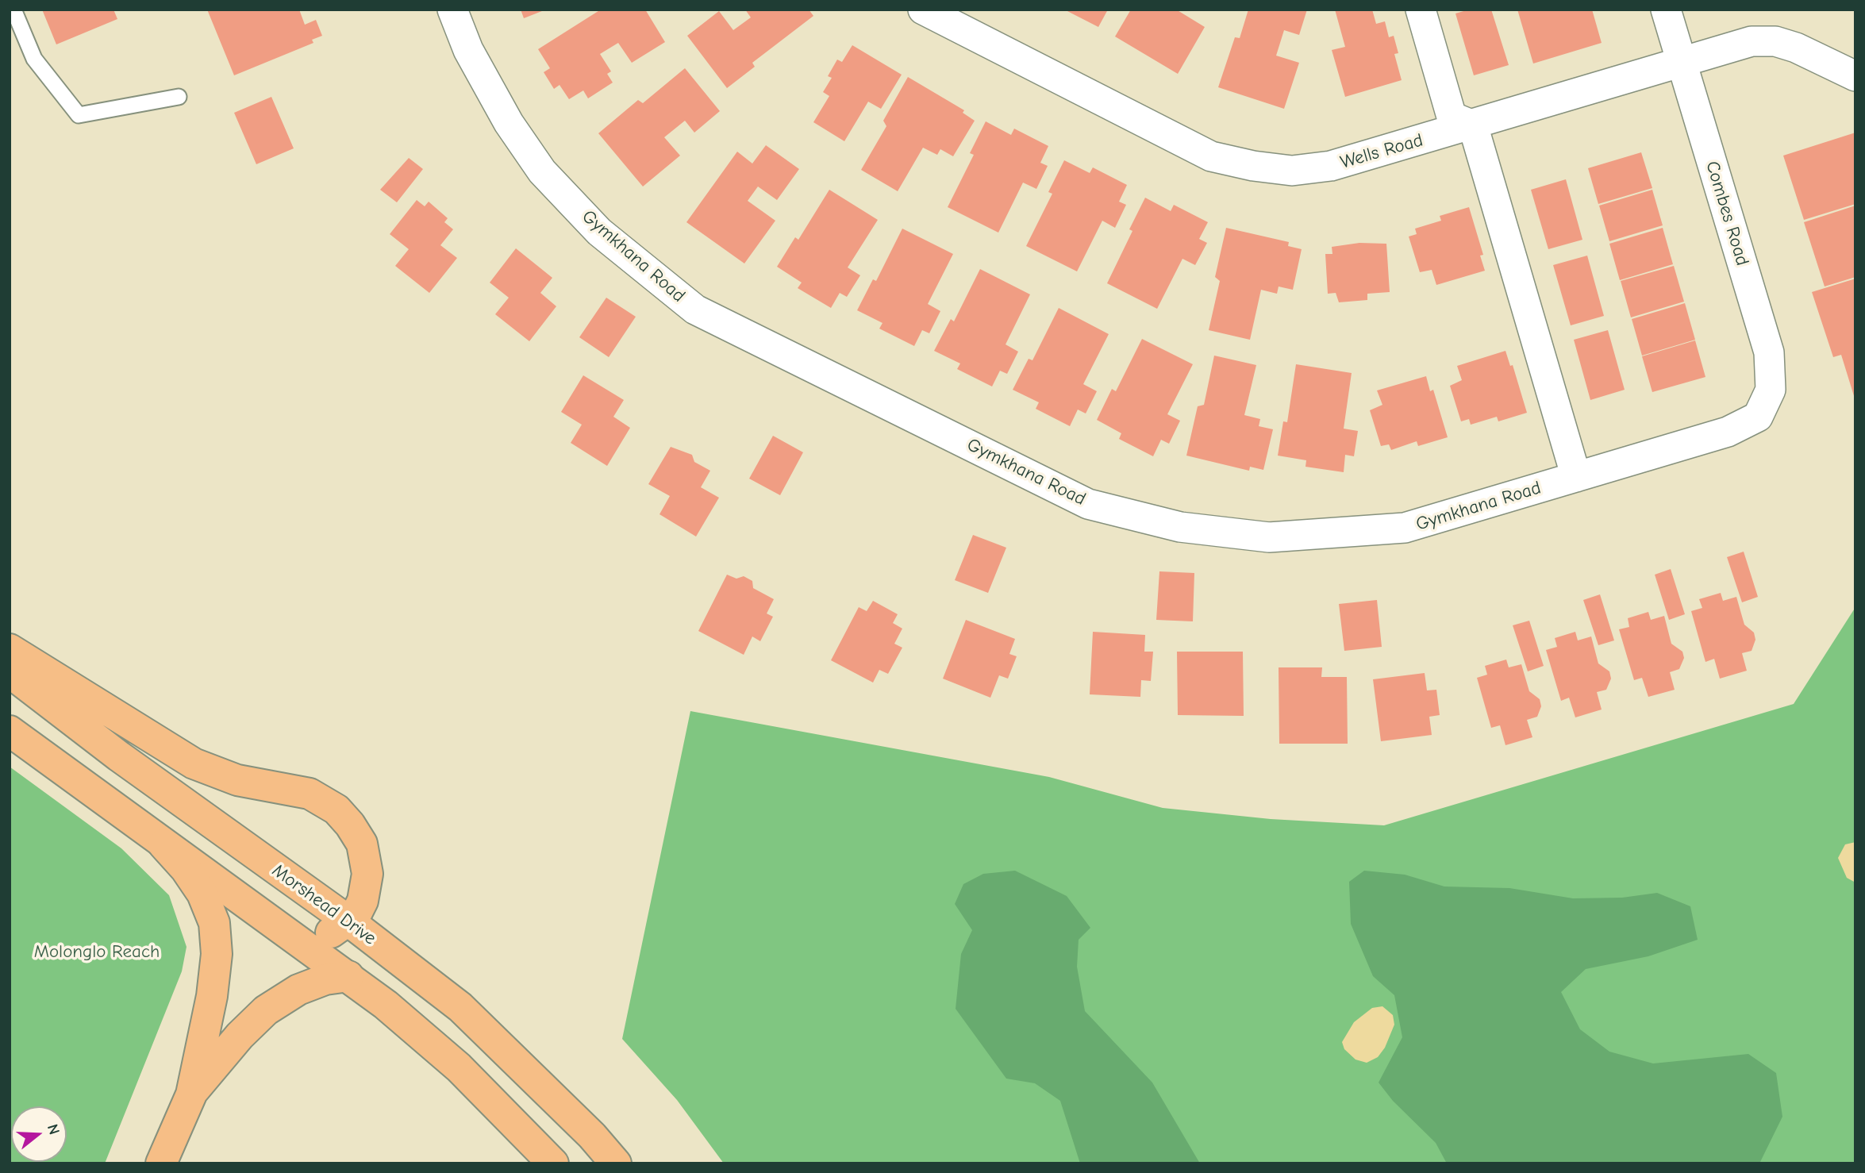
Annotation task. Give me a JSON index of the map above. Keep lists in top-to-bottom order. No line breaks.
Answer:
{"streets":{"main road":["Morshead Drive"],"street":["Wells Road","Combes Road","Gymkhana Road"]},"crossings":[["Wells Road","Combes Road"],["Combes Road","Gymkhana Road"]],"parks":["Molonglo Reach"],"north":"right"}
